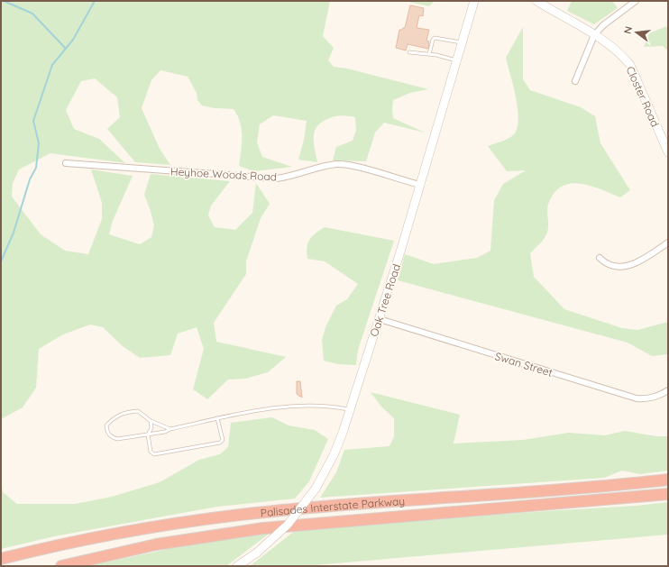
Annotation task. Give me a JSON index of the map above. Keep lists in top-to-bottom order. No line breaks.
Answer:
{"streets":{"highway":["Palisades Interstate Parkway"],"street":["Closter Road","Heyhoe Woods Road","Oak Tree Road","Swan Street"]},"crossings":[["Heyhoe Woods Road","Oak Tree Road"],["Oak Tree Road","Swan Street"]],"north":"left"}
